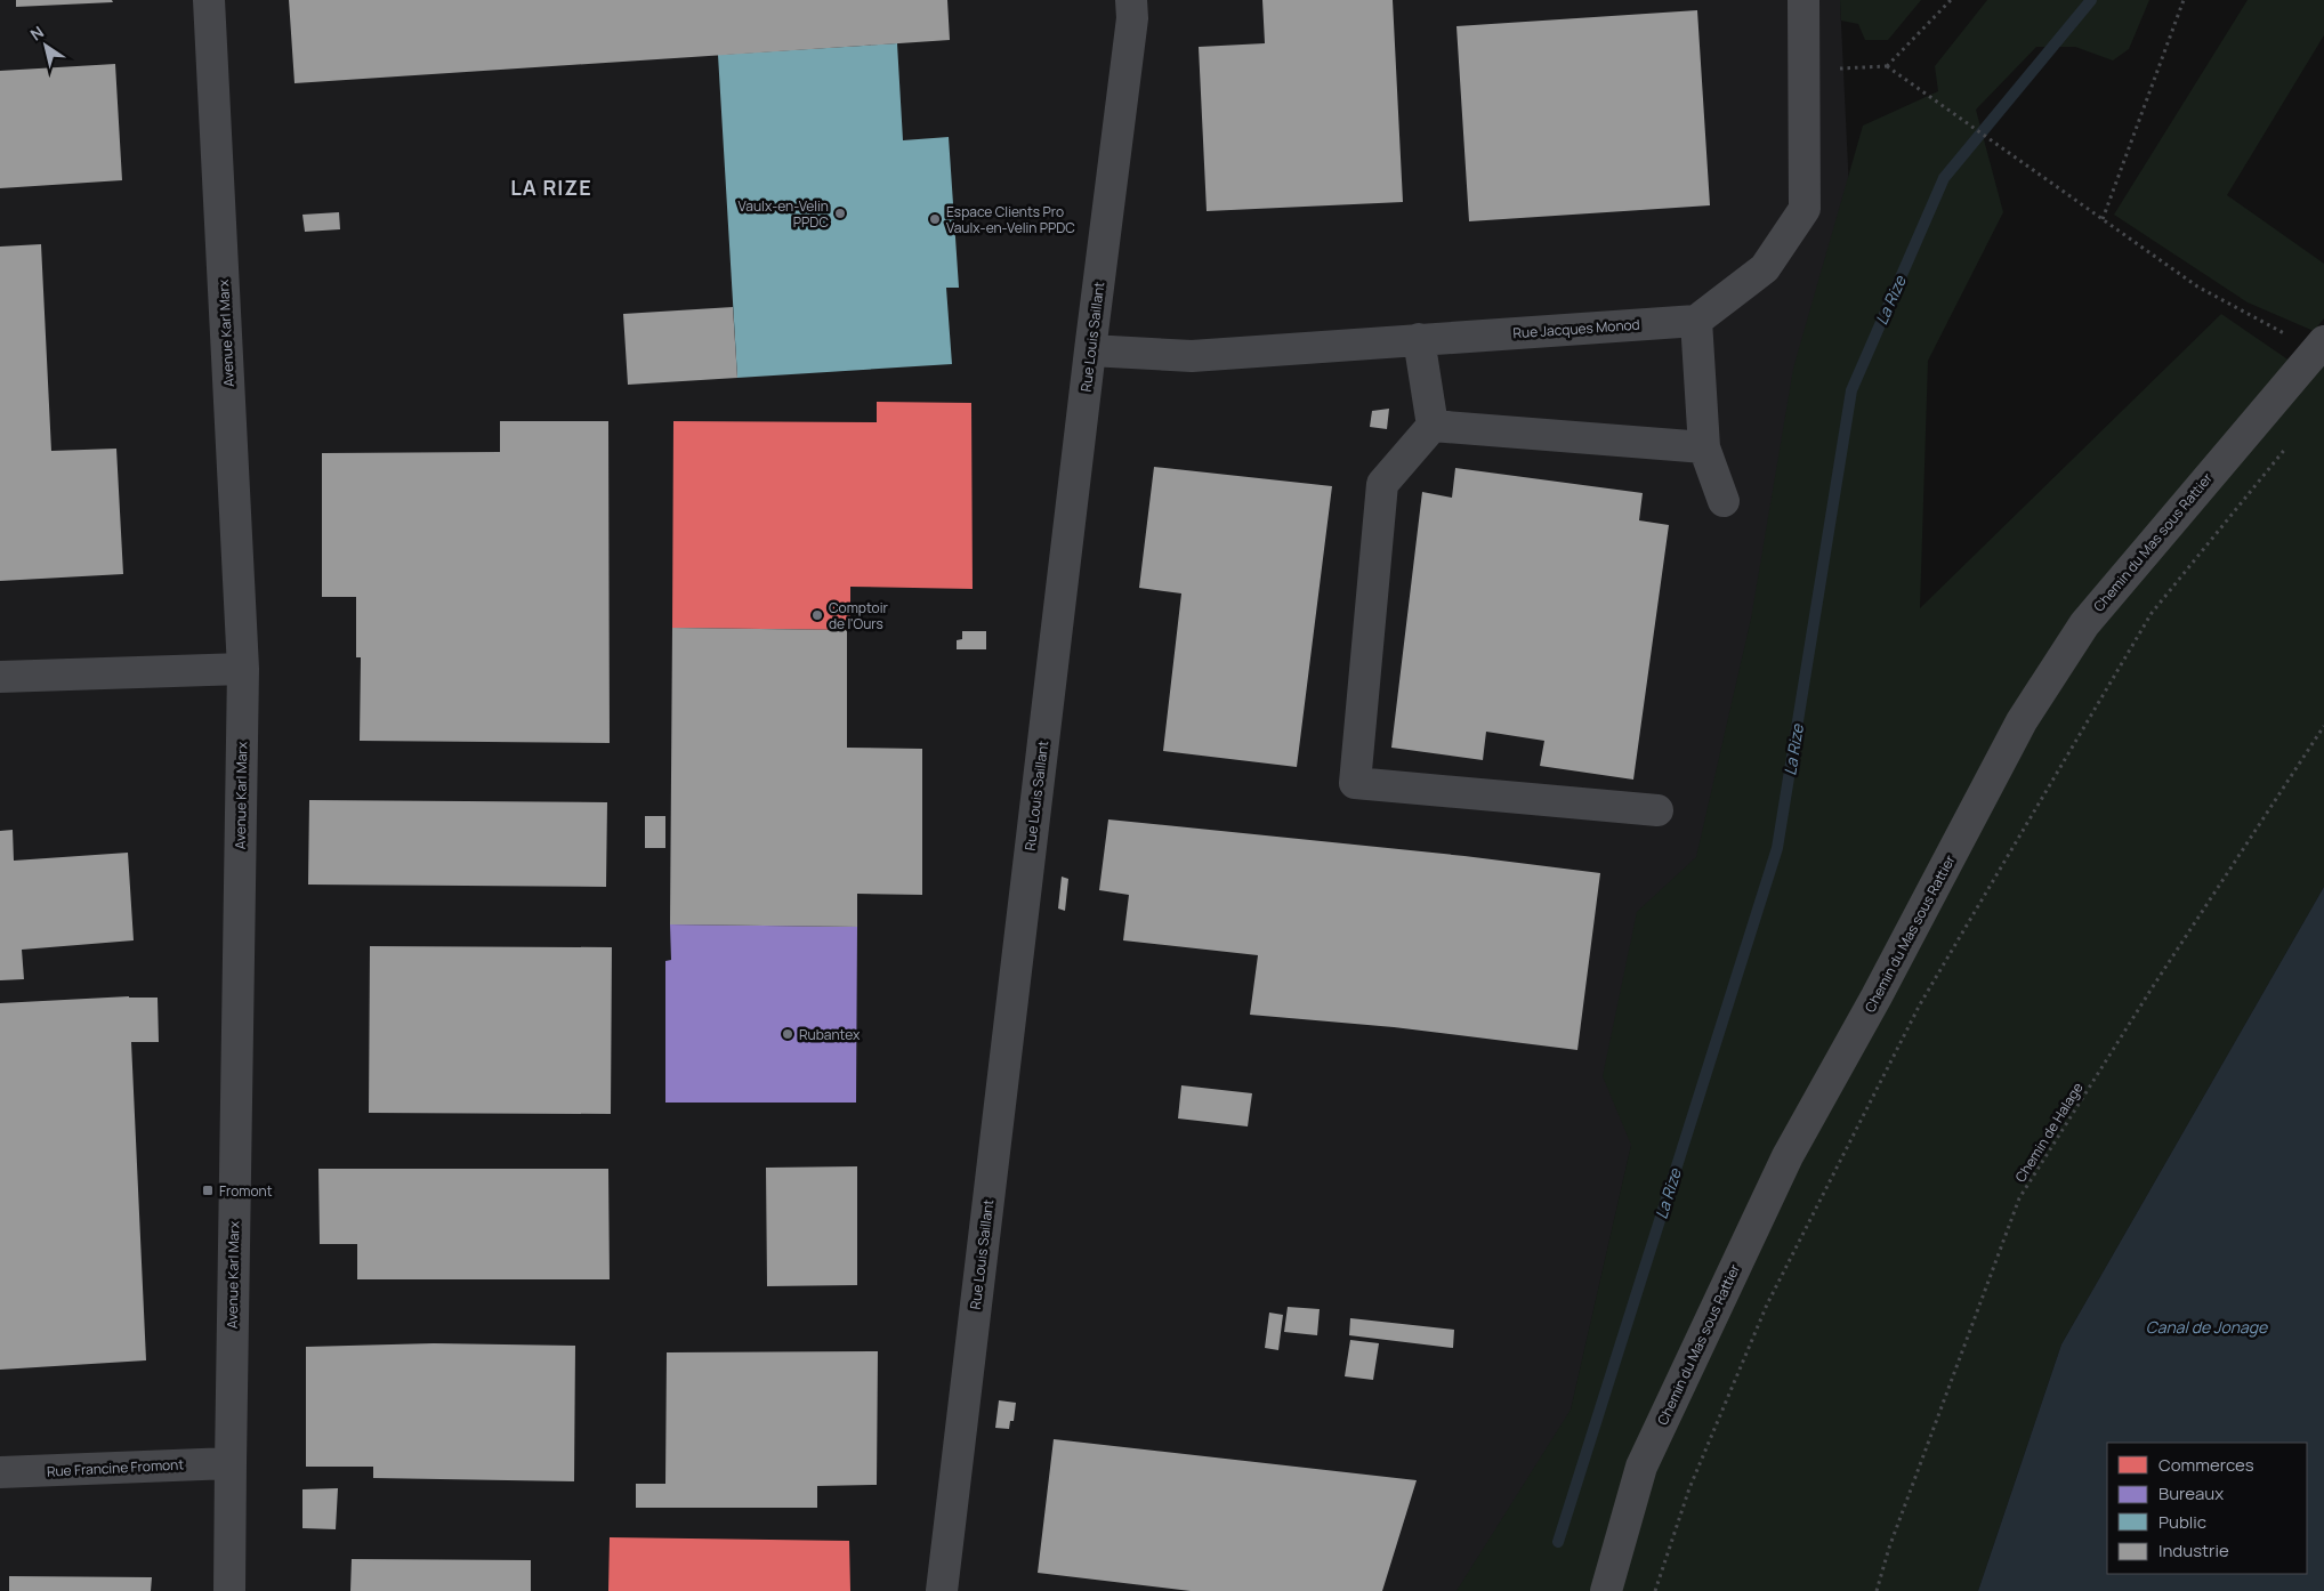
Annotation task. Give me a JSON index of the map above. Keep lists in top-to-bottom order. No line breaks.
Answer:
{"streets":{"street":["Rue Jacques Monod","Avenue Karl Marx","Rue Louis Saillant","Chemin du Mas sous Rattier","Rue Francine Fromont"],"path":["Chemin de Halage"]},"crossings":[["Rue Jacques Monod","Rue Louis Saillant"],["Avenue Karl Marx","Rue Francine Fromont"]],"districts":["LA RIZE"],"water":["La Rize","Canal de Jonage"],"places":{"other":["Vaulx-en-Velin PPDC","Espace Clients Pro Vaulx-en-Velin PPDC","Comptoir de l'Ours","Rubantex"],"transit":["Fromont"]},"legend":["Commerces","Bureaux","Public","Industrie"],"north":"top left"}
